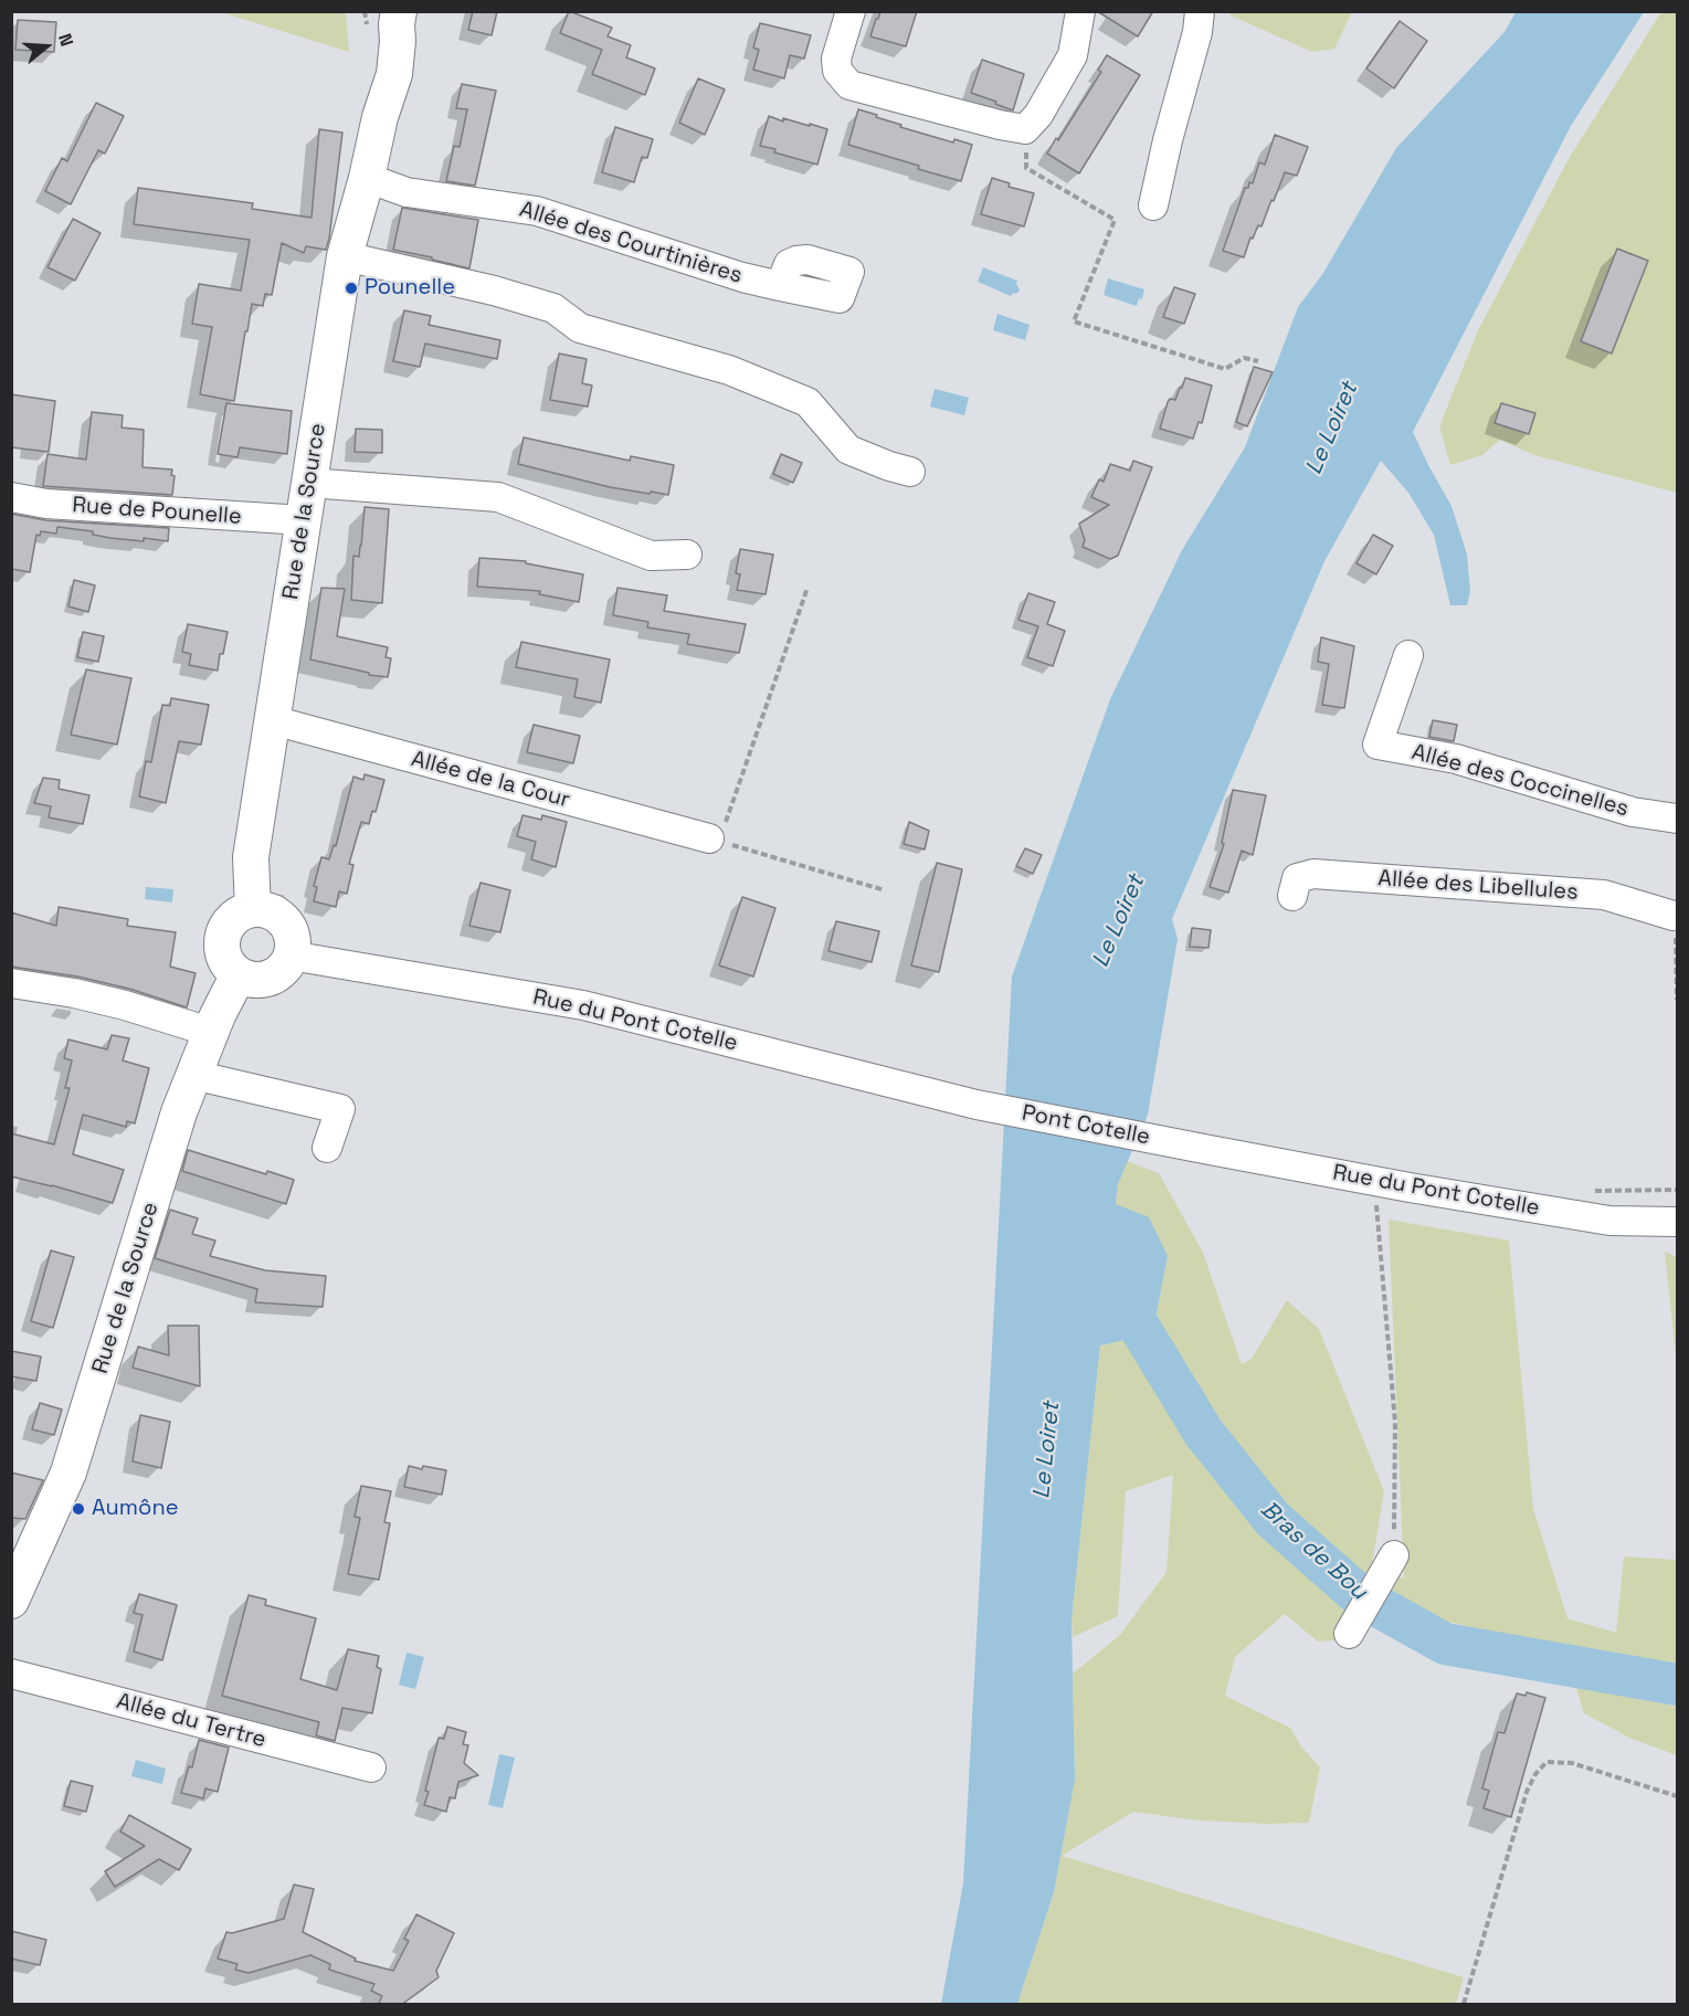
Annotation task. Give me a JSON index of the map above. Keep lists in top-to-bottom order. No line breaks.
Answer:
{"streets":{"main road":["Rue de la Source"],"street":["Allée des Courtinières","Rue de Pounelle","Allée de la Cour","Allée des Coccinelles","Allée des Libellules","Rue du Pont Cotelle","Pont Cotelle","Allée du Tertre"]},"crossings":[["Allée des Courtinières","Rue de la Source"],["Rue de Pounelle","Rue de la Source"],["Rue de la Source","Allée de la Cour"],["Rue de la Source","Rue du Pont Cotelle"],["Rue du Pont Cotelle","Pont Cotelle"]],"water":["Le Loiret","Bras de Bou"],"places":["Pounelle","Aumône"],"north":"right"}
